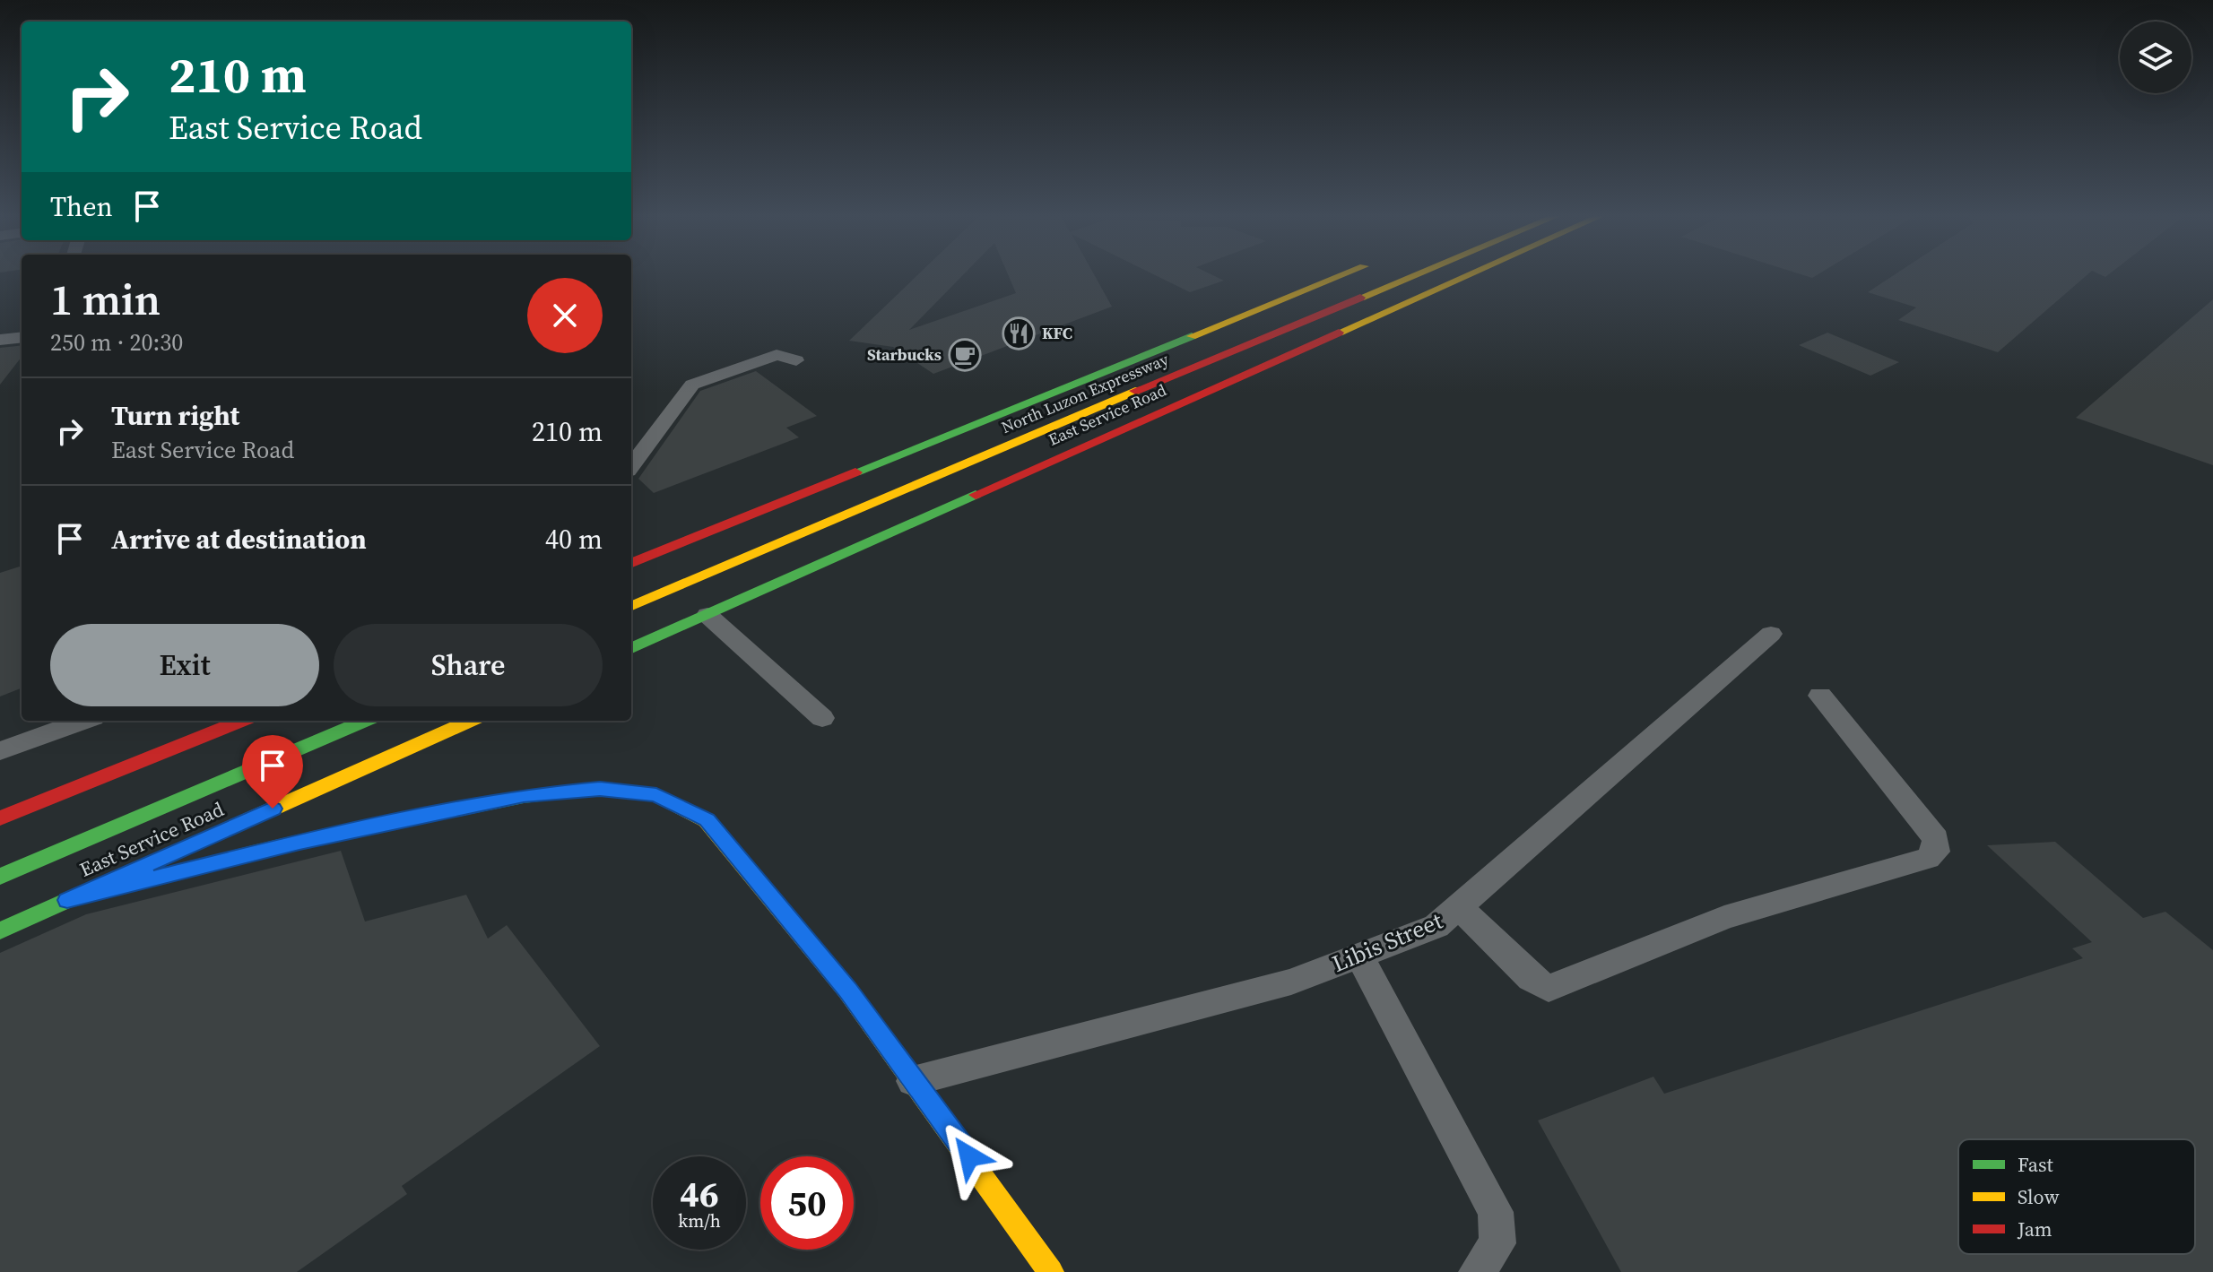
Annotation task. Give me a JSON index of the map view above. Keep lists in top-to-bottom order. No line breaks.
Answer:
{"streets":{"main road":["North Luzon Expressway","East Service Road"],"street":["Libis Street"]},"places":{"restaurant":["KFC"],"cafe":["Starbucks"]},"legend":["Fast","Slow","Jam"],"page":{"turn":["210 m","East Service Road"],"then":"Then","heading":["1 min","250 m · 20:30"],"list":[{"name":"Turn right","note":"East Service Road","value":"210 m"},{"name":"Arrive at destination","value":"40 m"}],"buttons":["Exit","Share"],"speed":"46 km/h","limit":"50"}}
